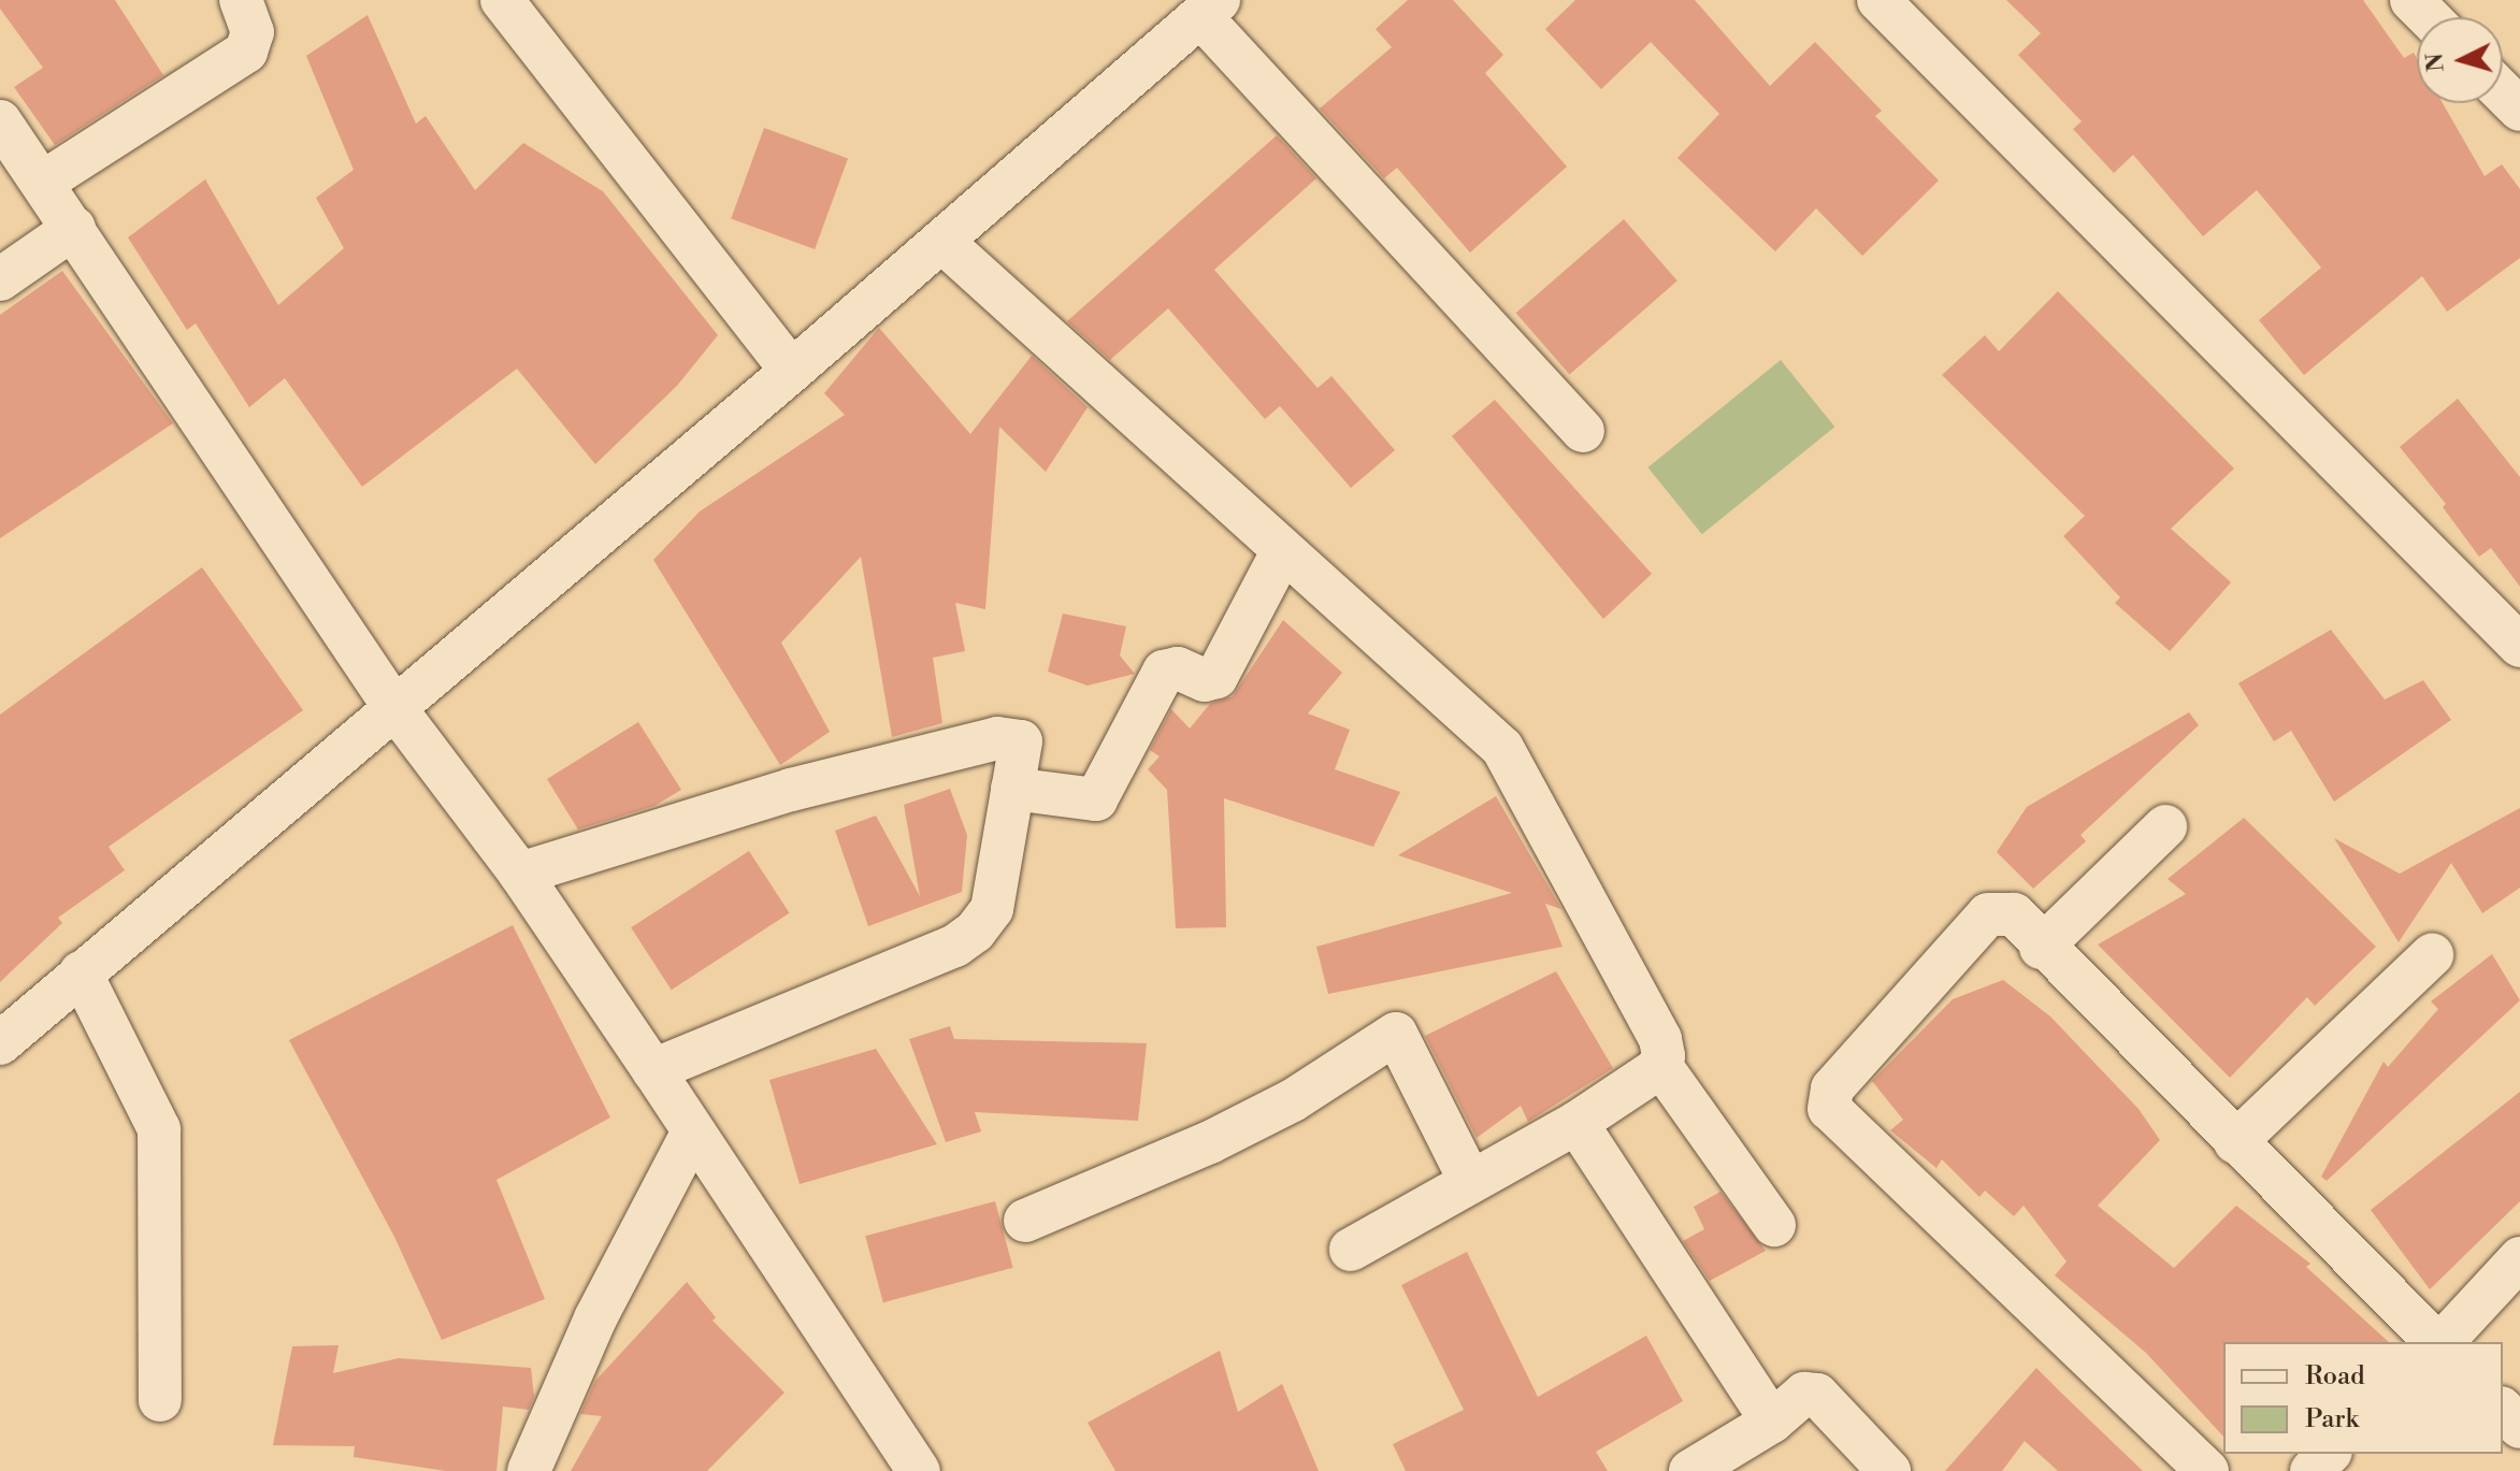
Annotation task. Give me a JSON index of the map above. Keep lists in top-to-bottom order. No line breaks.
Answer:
{"legend":["Road","Park"],"north":"left"}
